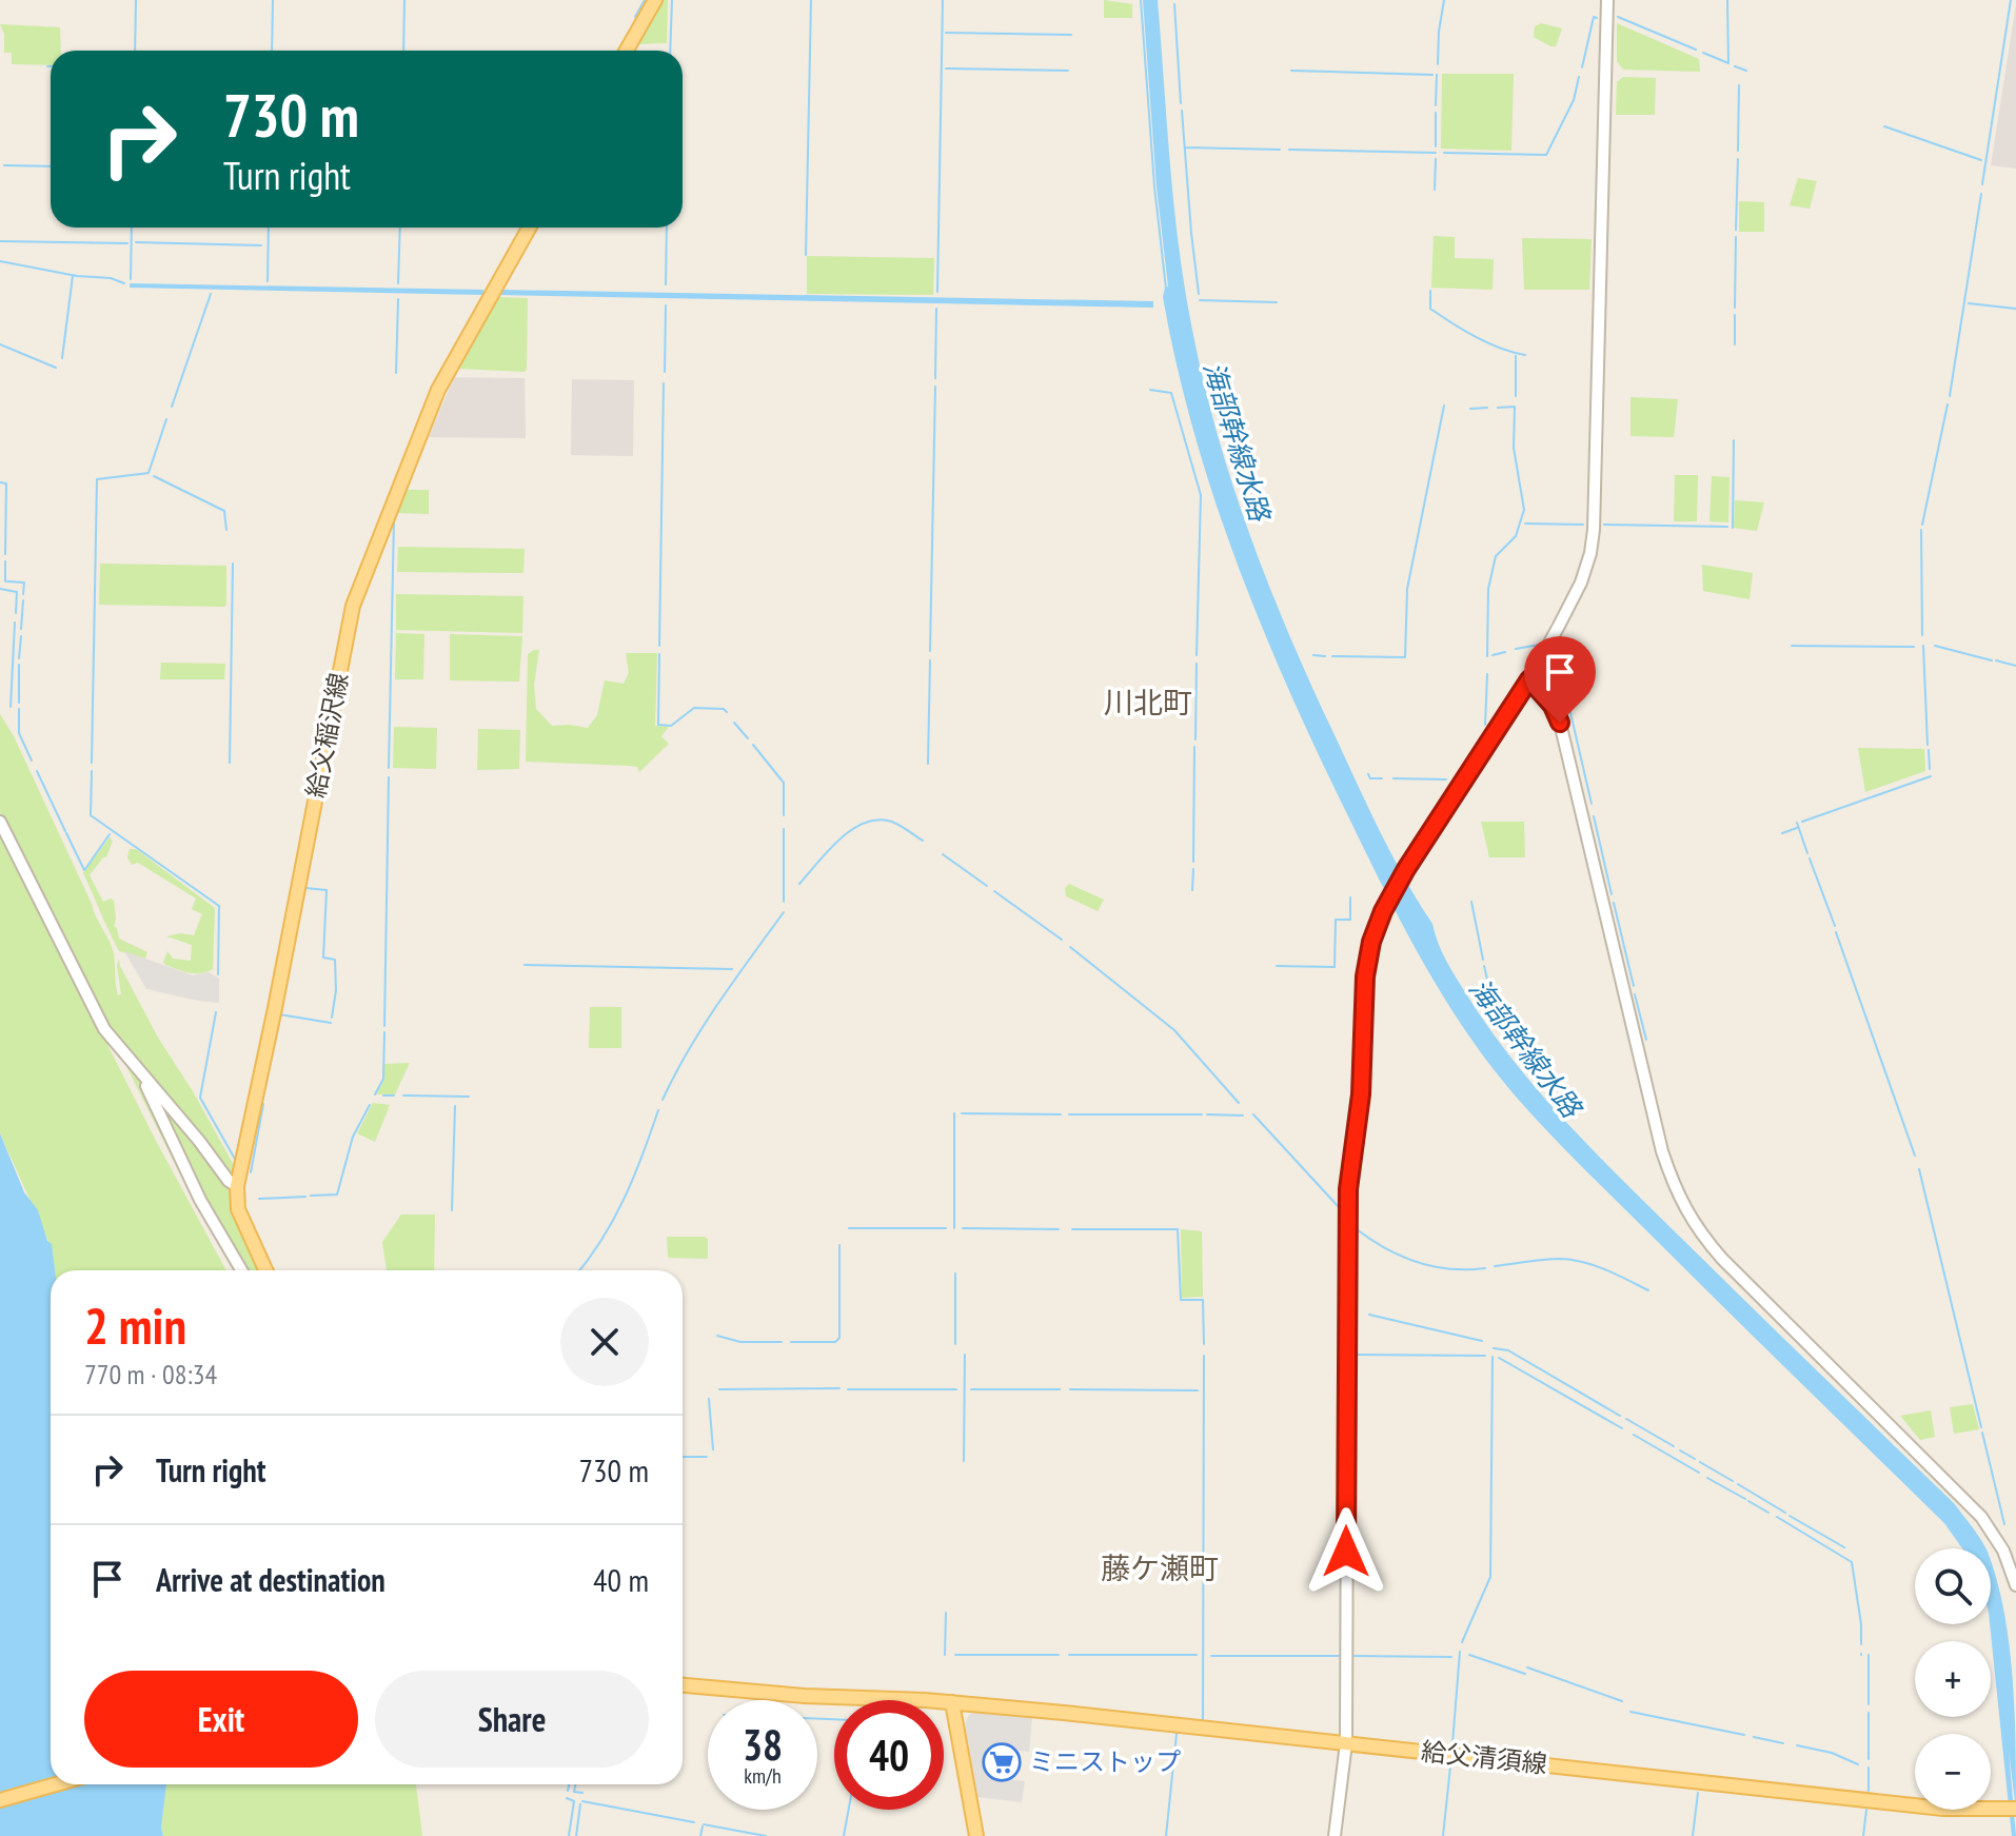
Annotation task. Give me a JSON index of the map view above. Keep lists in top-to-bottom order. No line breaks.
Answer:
{"streets":{"main road":["給父稲沢線","給父清須線"]},"districts":["川北町","藤ケ瀬町"],"water":["海部幹線水路"],"places":{"supermarket":["ミニストップ"]},"page":{"turn":["730 m","Turn right"],"heading":["2 min","770 m · 08:34"],"list":[{"name":"Turn right","value":"730 m"},{"name":"Arrive at destination","value":"40 m"}],"map_buttons":["+","−"],"buttons":["Exit","Share"],"speed":"38 km/h","limit":"40"}}
